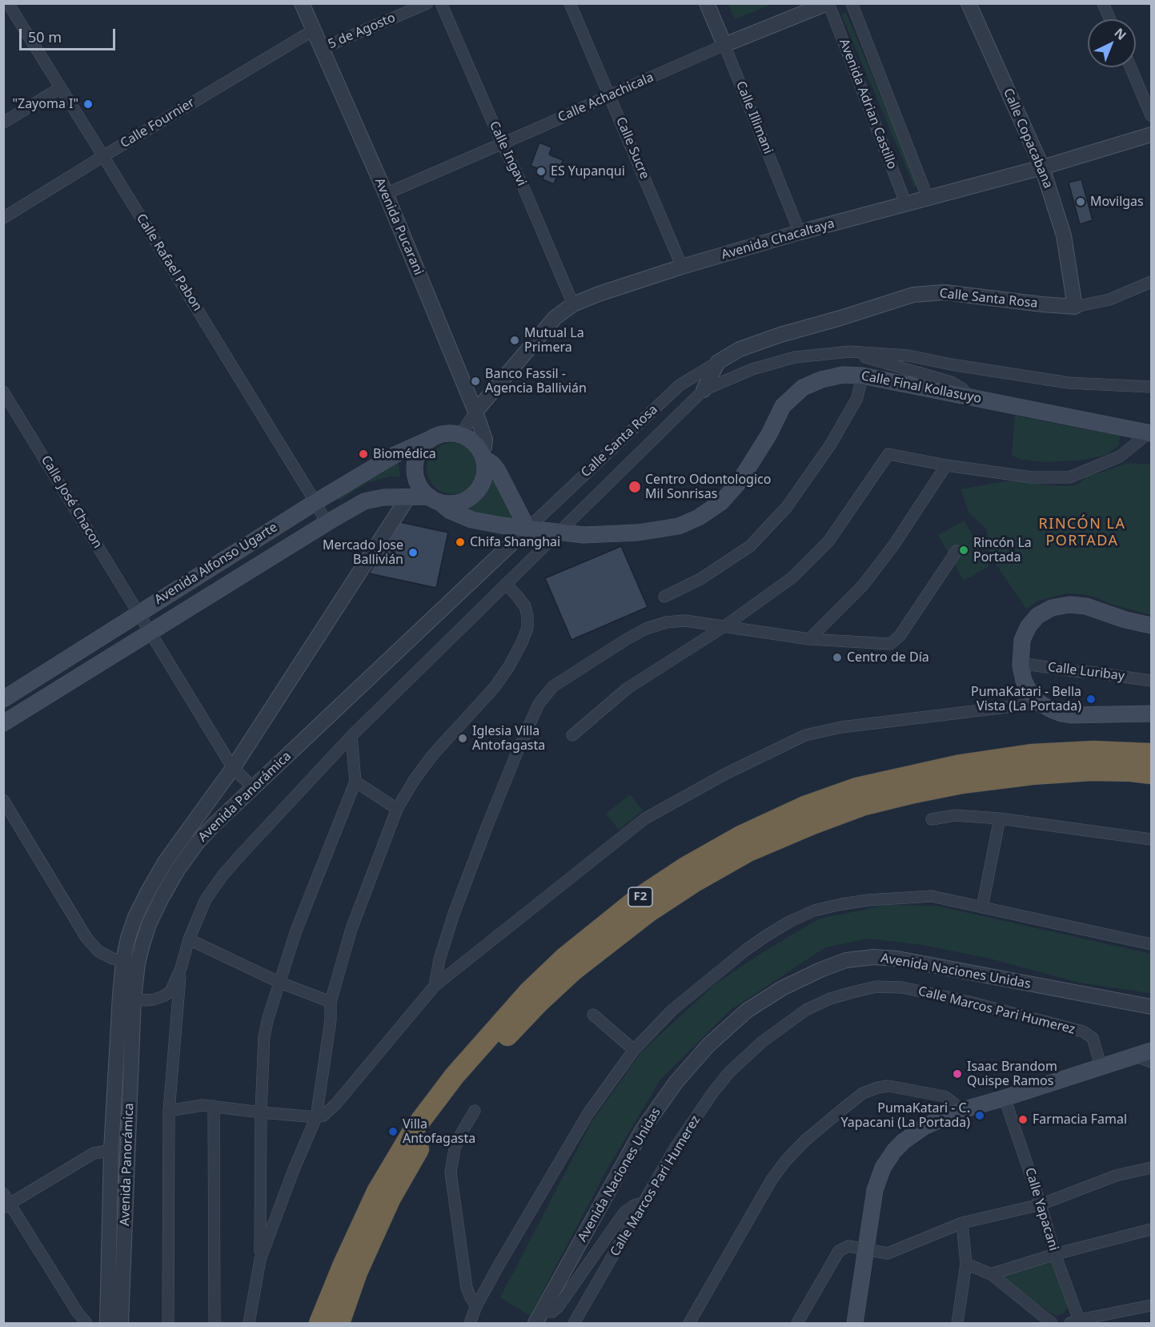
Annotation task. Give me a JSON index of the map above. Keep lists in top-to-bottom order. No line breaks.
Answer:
{"streets":{"highway":["F2"],"main road":["Calle Final Kollasuyo","Avenida Alfonso Ugarte"],"street":["5 de Agosto","Calle Achachicala","Avenida Adrian Castillo","Calle Illimani","Calle Fournier","Calle Copacabana","Calle Sucre","Calle Ingavi","Avenida Pucarani","Avenida Chacaltaya","Calle Rafael Pabon","Calle Santa Rosa","Calle José Chacon","Calle Luribay","Avenida Panorámica","Avenida Naciones Unidas","Calle Marcos Pari Humerez","Calle Yapacani"]},"crossings":[["5 de Agosto","Avenida Pucarani"],["Calle Achachicala","Avenida Adrian Castillo"],["Calle Achachicala","Calle Illimani"],["Calle Achachicala","Calle Sucre"],["Calle Achachicala","Calle Ingavi"],["Calle Achachicala","Avenida Pucarani"],["Avenida Adrian Castillo","Avenida Chacaltaya"],["Calle Illimani","Avenida Chacaltaya"],["Calle Fournier","Avenida Pucarani"],["Calle Fournier","Calle Rafael Pabon"],["Calle Copacabana","Avenida Chacaltaya"],["Calle Copacabana","Calle Santa Rosa"],["Calle Sucre","Avenida Chacaltaya"],["Calle Ingavi","Avenida Chacaltaya"],["Avenida Pucarani","Avenida Chacaltaya"],["Avenida Pucarani","Calle Final Kollasuyo"],["Avenida Pucarani","Avenida Alfonso Ugarte"],["Avenida Chacaltaya","Calle Final Kollasuyo"],["Avenida Chacaltaya","Avenida Alfonso Ugarte"],["Calle Rafael Pabon","Avenida Alfonso Ugarte"],["Calle Santa Rosa","Calle Final Kollasuyo"],["Calle Santa Rosa","Avenida Panorámica"],["Calle Final Kollasuyo","Avenida Alfonso Ugarte"],["Calle Final Kollasuyo","Avenida Panorámica"],["Calle José Chacon","Avenida Alfonso Ugarte"],["Avenida Alfonso Ugarte","Avenida Panorámica"]],"districts":["RINCÓN LA PORTADA"],"places":["\"Zayoma I\"","ES Yupanqui","Movilgas","Mutual La Primera","Banco Fassil - Agencia Ballivián","Biomédica","Centro Odontologico Mil Sonrisas","Chifa Shanghai","Rincón La Portada","Mercado Jose Ballivián","Centro de Día","PumaKatari - Bella Vista (La Portada)","Iglesia Villa Antofagasta","Isaac Brandom Quispe Ramos","PumaKatari - C. Yapacani (La Portada)","Farmacia Famal","Villa Antofagasta"],"scale_bar":"50 m","north":"top right"}
